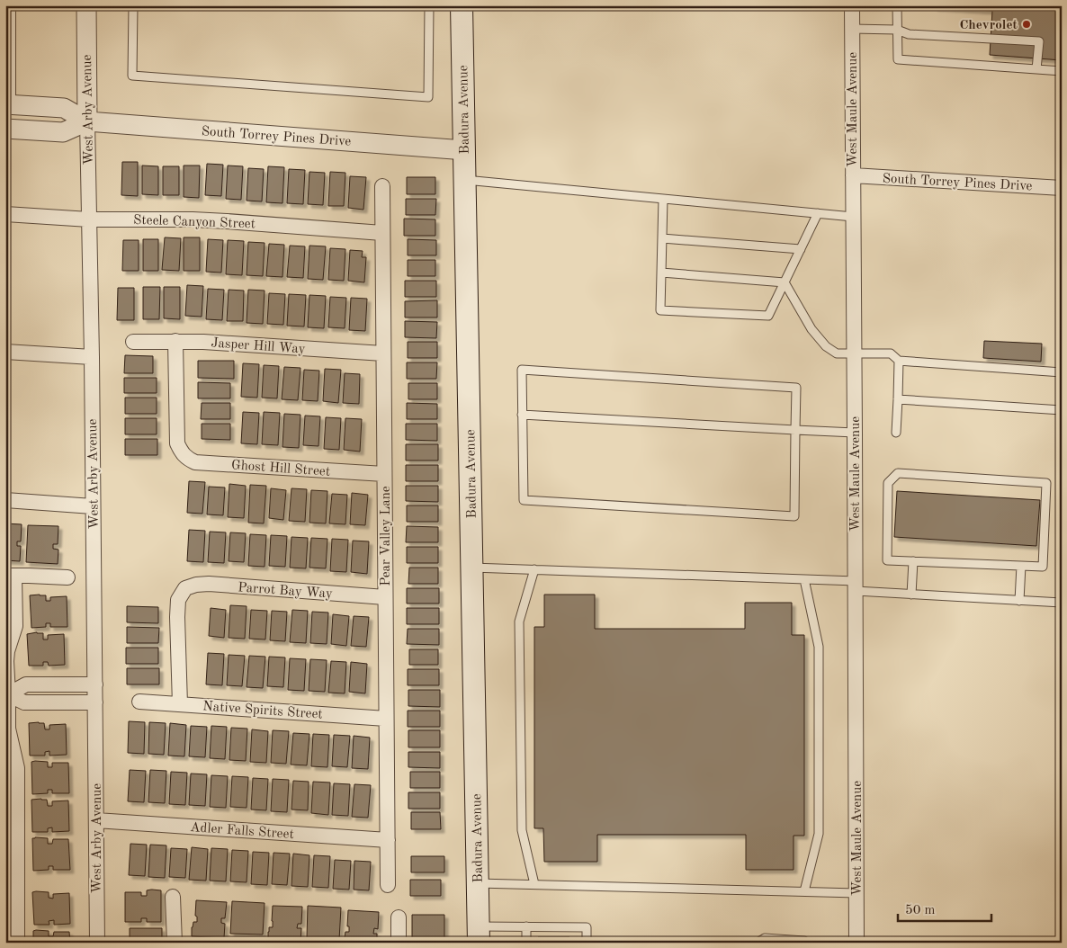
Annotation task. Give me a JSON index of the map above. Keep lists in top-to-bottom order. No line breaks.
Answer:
{"streets":{"main road":["Badura Avenue"],"street":["West Arby Avenue","West Maule Avenue","South Torrey Pines Drive","Steele Canyon Street","Jasper Hill Way","Ghost Hill Street","Pear Valley Lane","Parrot Bay Way","Native Spirits Street","Adler Falls Street"]},"crossings":[["West Arby Avenue","South Torrey Pines Drive"],["West Arby Avenue","Steele Canyon Street"],["West Arby Avenue","Adler Falls Street"],["Badura Avenue","South Torrey Pines Drive"],["West Maule Avenue","South Torrey Pines Drive"],["Steele Canyon Street","Pear Valley Lane"],["Jasper Hill Way","Ghost Hill Street"],["Jasper Hill Way","Pear Valley Lane"],["Ghost Hill Street","Pear Valley Lane"],["Pear Valley Lane","Parrot Bay Way"],["Pear Valley Lane","Native Spirits Street"],["Pear Valley Lane","Adler Falls Street"],["Parrot Bay Way","Native Spirits Street"]],"places":["Chevrolet"],"scale_bar":"50 m"}
